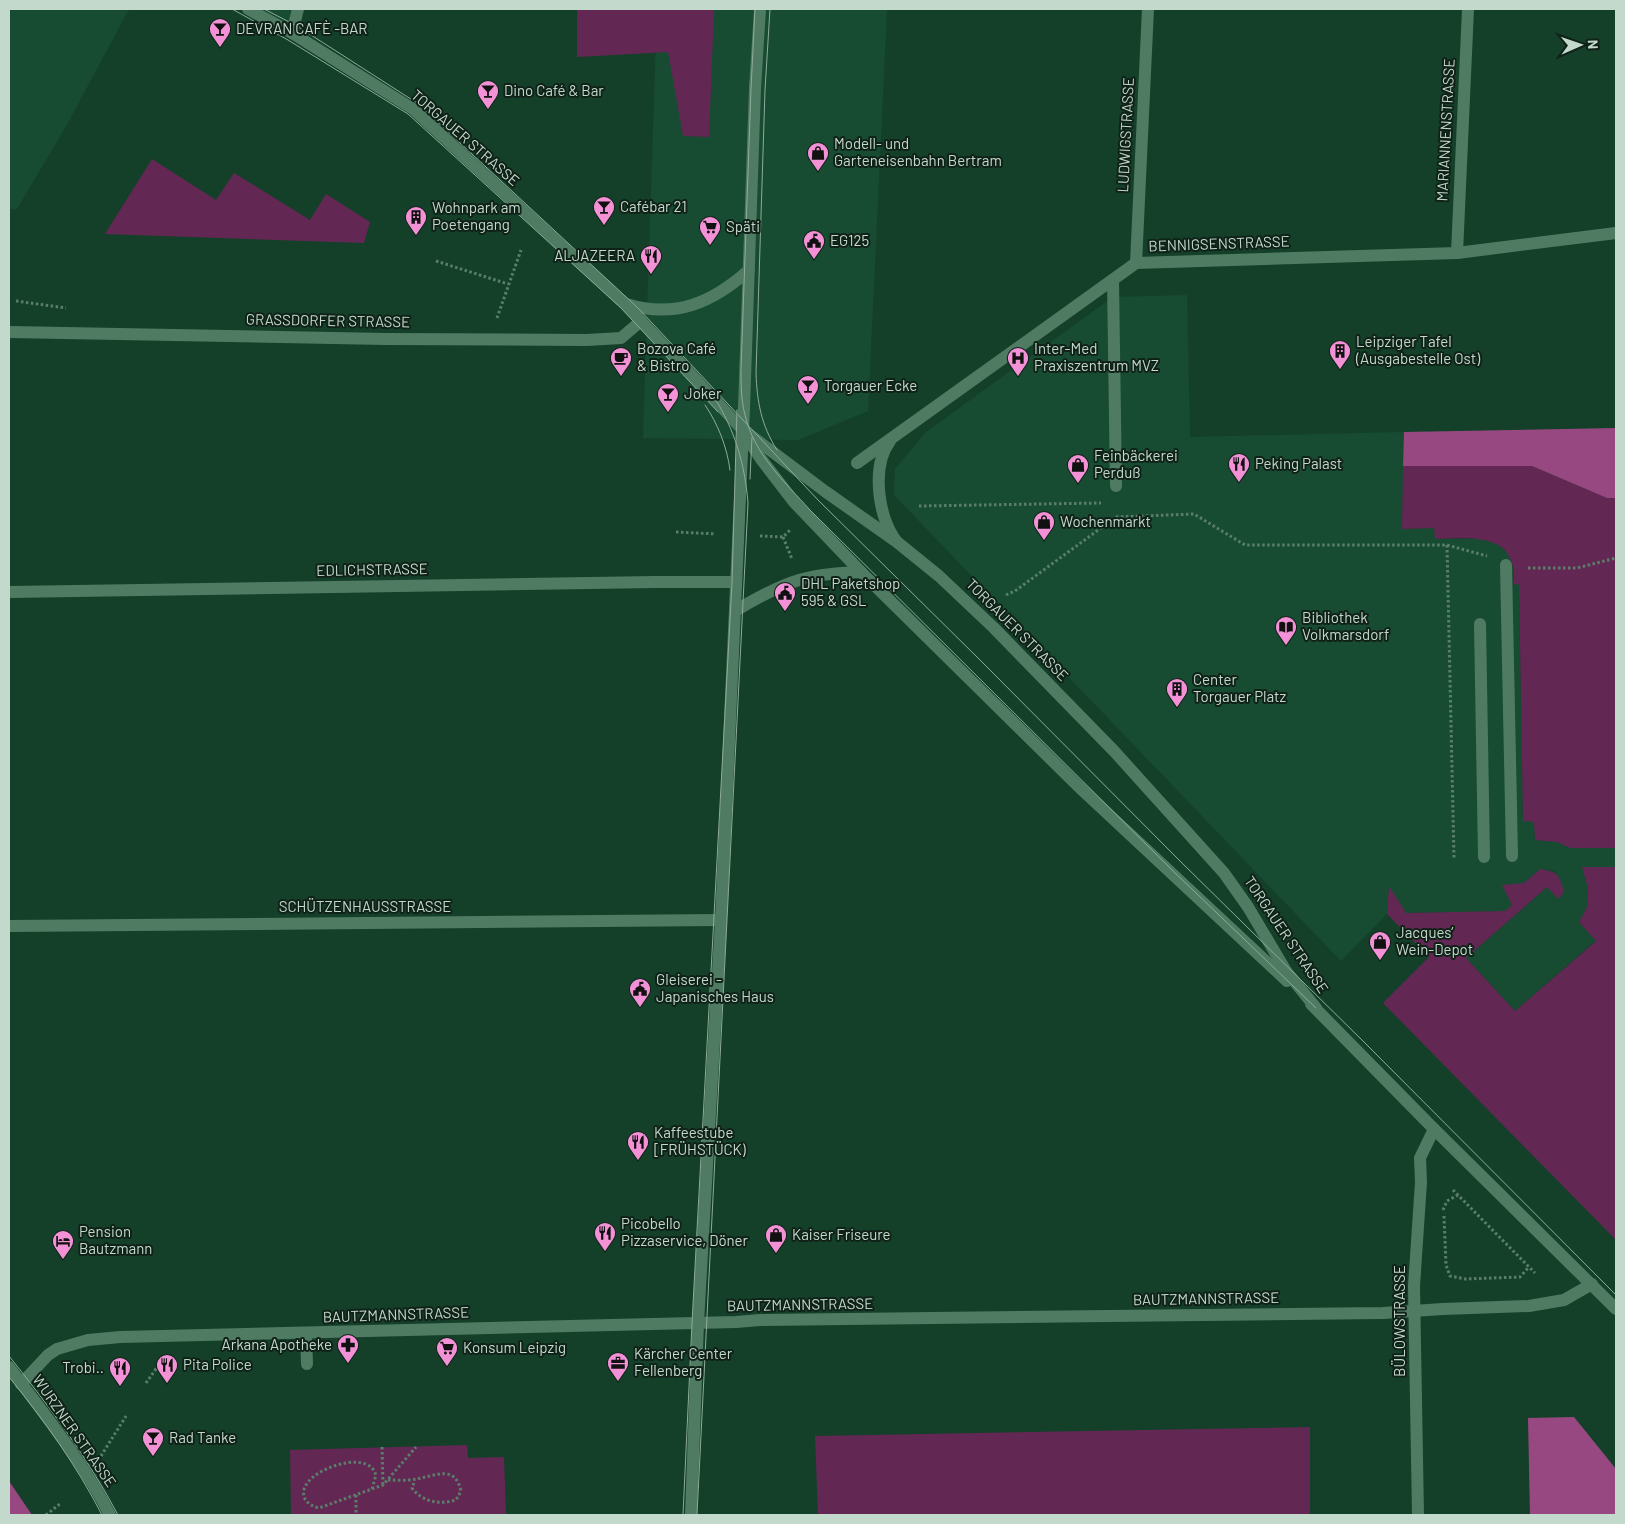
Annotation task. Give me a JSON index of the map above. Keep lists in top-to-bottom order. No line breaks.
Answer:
{"streets":{"street":["MARIANNENSTRASSE","LUDWIGSTRASSE","TORGAUER STRASSE","BENNIGSENSTRASSE","GRASSDORFER STRASSE","EDLICHSTRASSE","SCHÜTZENHAUSSTRASSE","BAUTZMANNSTRASSE","BÜLOWSTRASSE","WURZNER STRASSE"]},"crossings":[["MARIANNENSTRASSE","BENNIGSENSTRASSE"],["LUDWIGSTRASSE","BENNIGSENSTRASSE"],["TORGAUER STRASSE","GRASSDORFER STRASSE"],["BAUTZMANNSTRASSE","BÜLOWSTRASSE"],["BAUTZMANNSTRASSE","WURZNER STRASSE"]],"places":{"bar":["DEVRAN CAFÈ -BAR","Dino Café & Bar","Cafébar 21","Torgauer Ecke","Joker","Rad Tanke"],"shop":["Modell- und Garteneisenbahn Bertram","Feinbäckerei Perduß","Wochenmarkt","Jacques’ Wein-Depot","Kaiser Friseure"],"building":["Wohnpark am Poetengang","Leipziger Tafel (Ausgabestelle Ost)","Center Torgauer Platz"],"supermarket":["Späti","Konsum Leipzig"],"public building":["EG125","DHL Paketshop 595 & GSL","Gleiserei - Japanisches Haus"],"restaurant":["ALJAZEERA","Peking Palast","Kaffeestube [FRÜHSTÜCK)","Picobello Pizzaservice, Döner","Pita Police","Trobi.."],"cafe":["Bozova Café & Bistro"],"hospital":["Inter-Med Praxiszentrum MVZ"],"library":["Bibliothek Volkmarsdorf"],"hotel":["Pension Bautzmann"],"pharmacy":["Arkana Apotheke"],"office":["Kärcher Center Fellenberg"]},"north":"right"}
